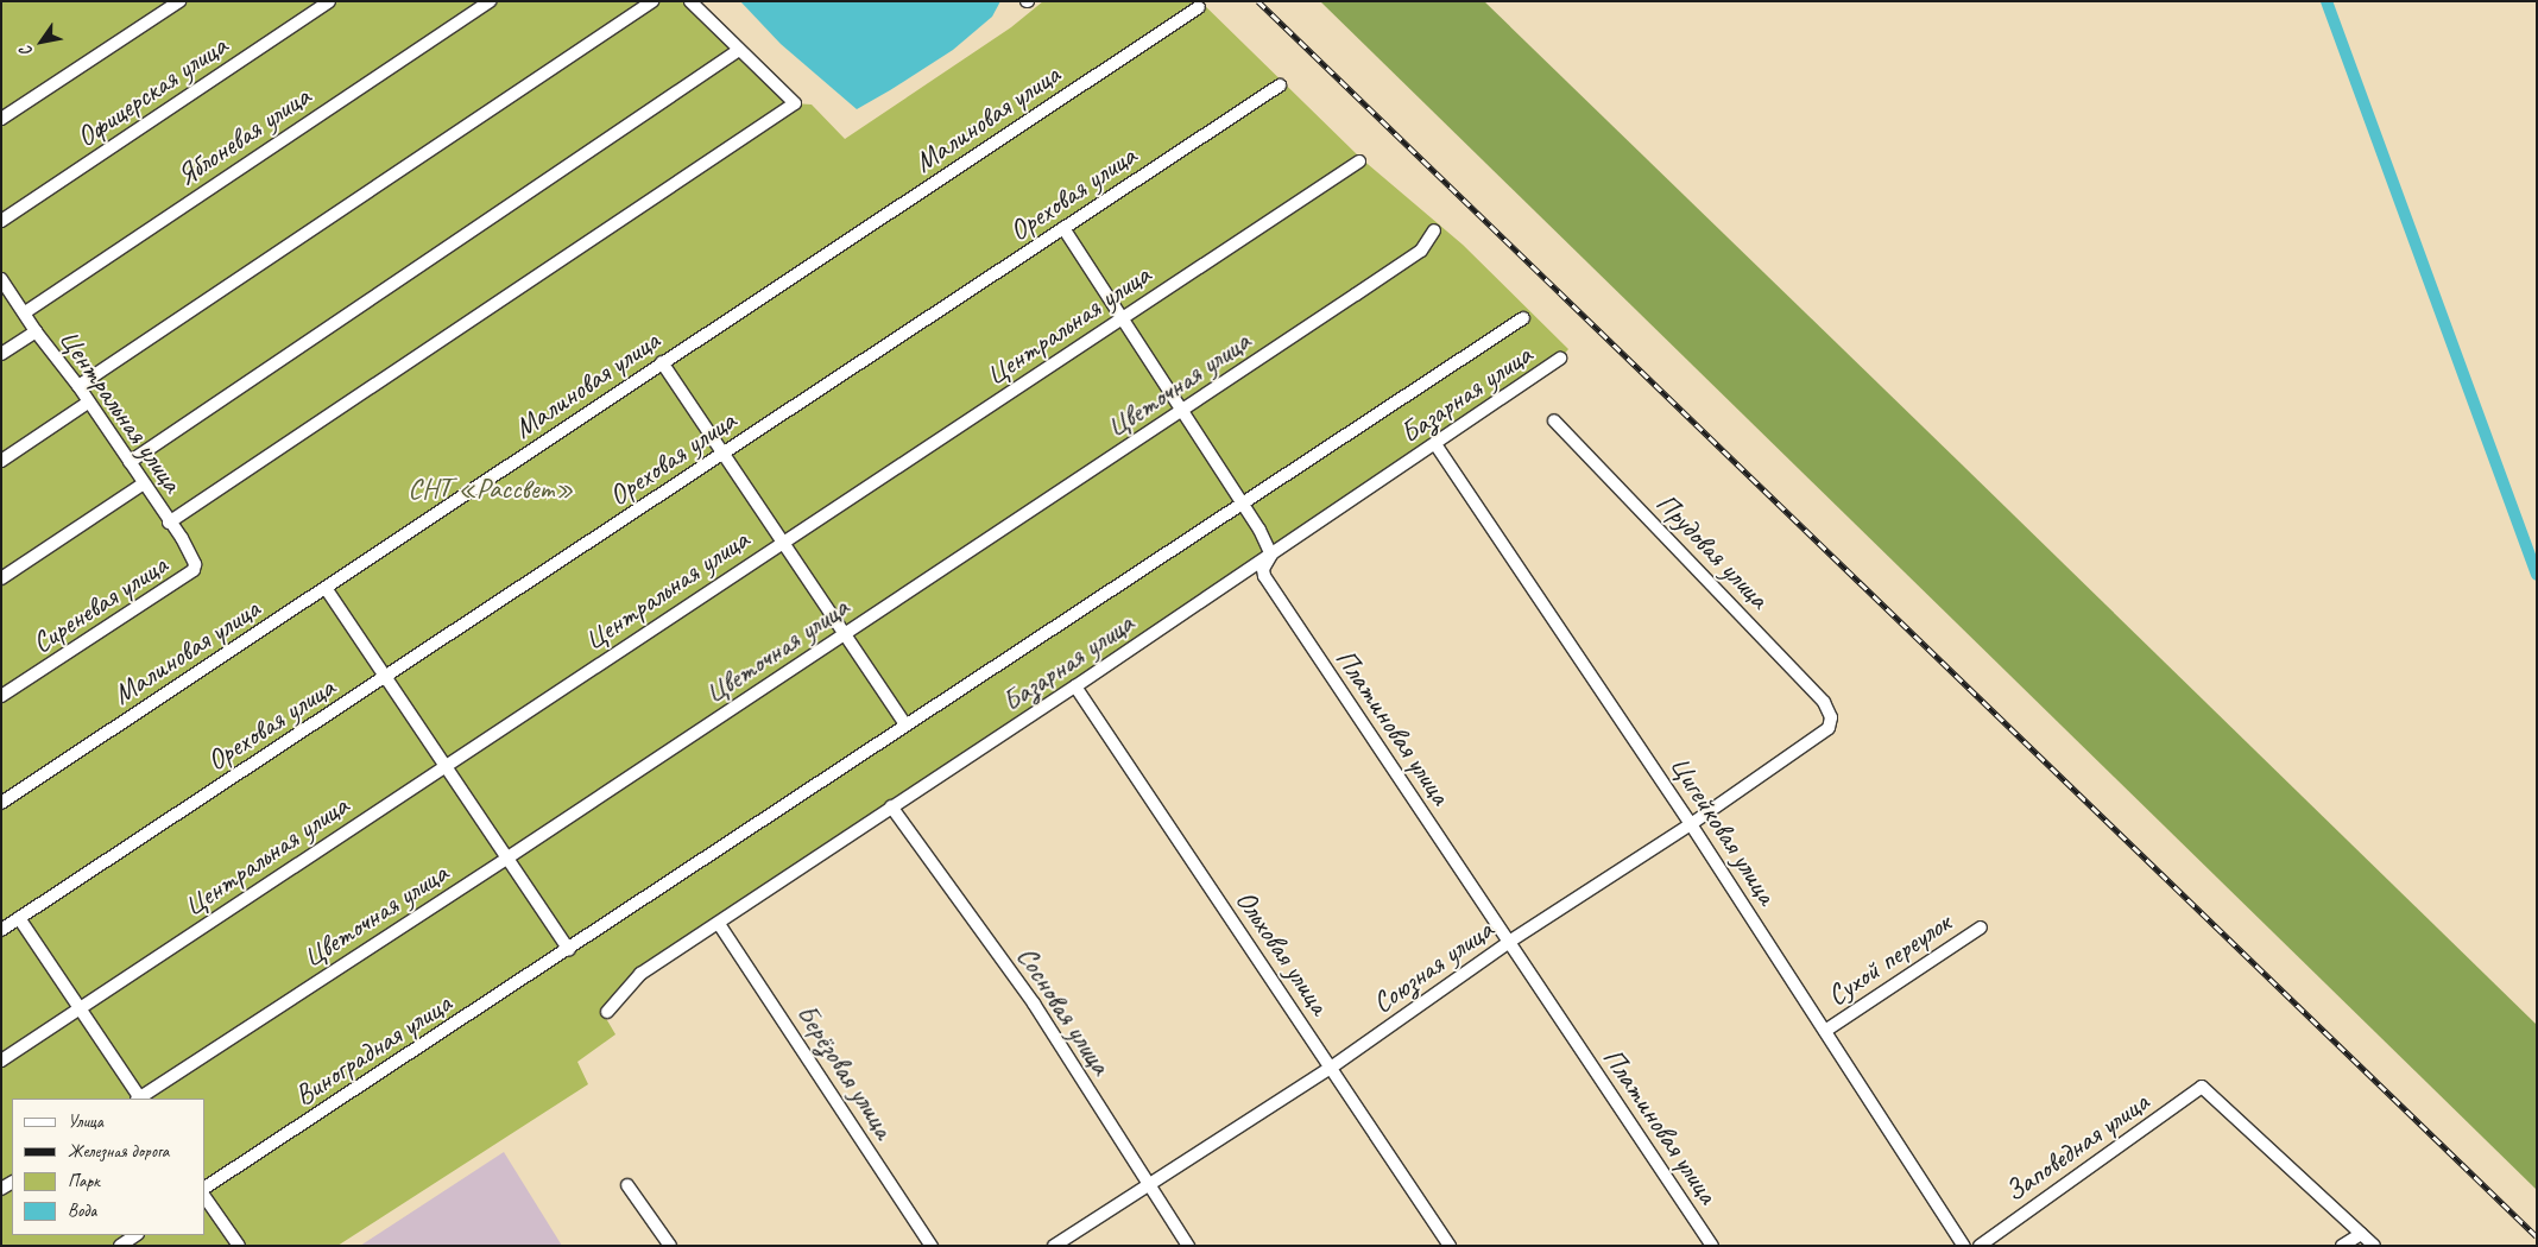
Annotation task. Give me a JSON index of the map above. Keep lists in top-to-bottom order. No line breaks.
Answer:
{"streets":{"street":["Офицерская улица","Малиновая улица","Яблоневая улица","Ореховая улица","Центральная улица","Цветочная улица","Базарная улица","Прудовая улица","Сиреневая улица","Платиновая улица","Цигейковая улица","Ольховая улица","Сухой переулок","Союзная улица","Сосновая улица","Виноградная улица","Берёзовая улица","Заповедная улица"]},"crossings":[["Яблоневая улица","Центральная улица"],["Центральная улица","Сиреневая улица"],["Базарная улица","Платиновая улица"],["Базарная улица","Цигейковая улица"],["Базарная улица","Ольховая улица"],["Базарная улица","Сосновая улица"],["Базарная улица","Берёзовая улица"],["Прудовая улица","Союзная улица"],["Платиновая улица","Союзная улица"],["Цигейковая улица","Сухой переулок"],["Цигейковая улица","Союзная улица"],["Ольховая улица","Союзная улица"],["Союзная улица","Сосновая улица"]],"parks":["СНТ «Рассвет»"],"legend":["Улица","Железная дорога","Парк","Вода"],"north":"bottom left"}
